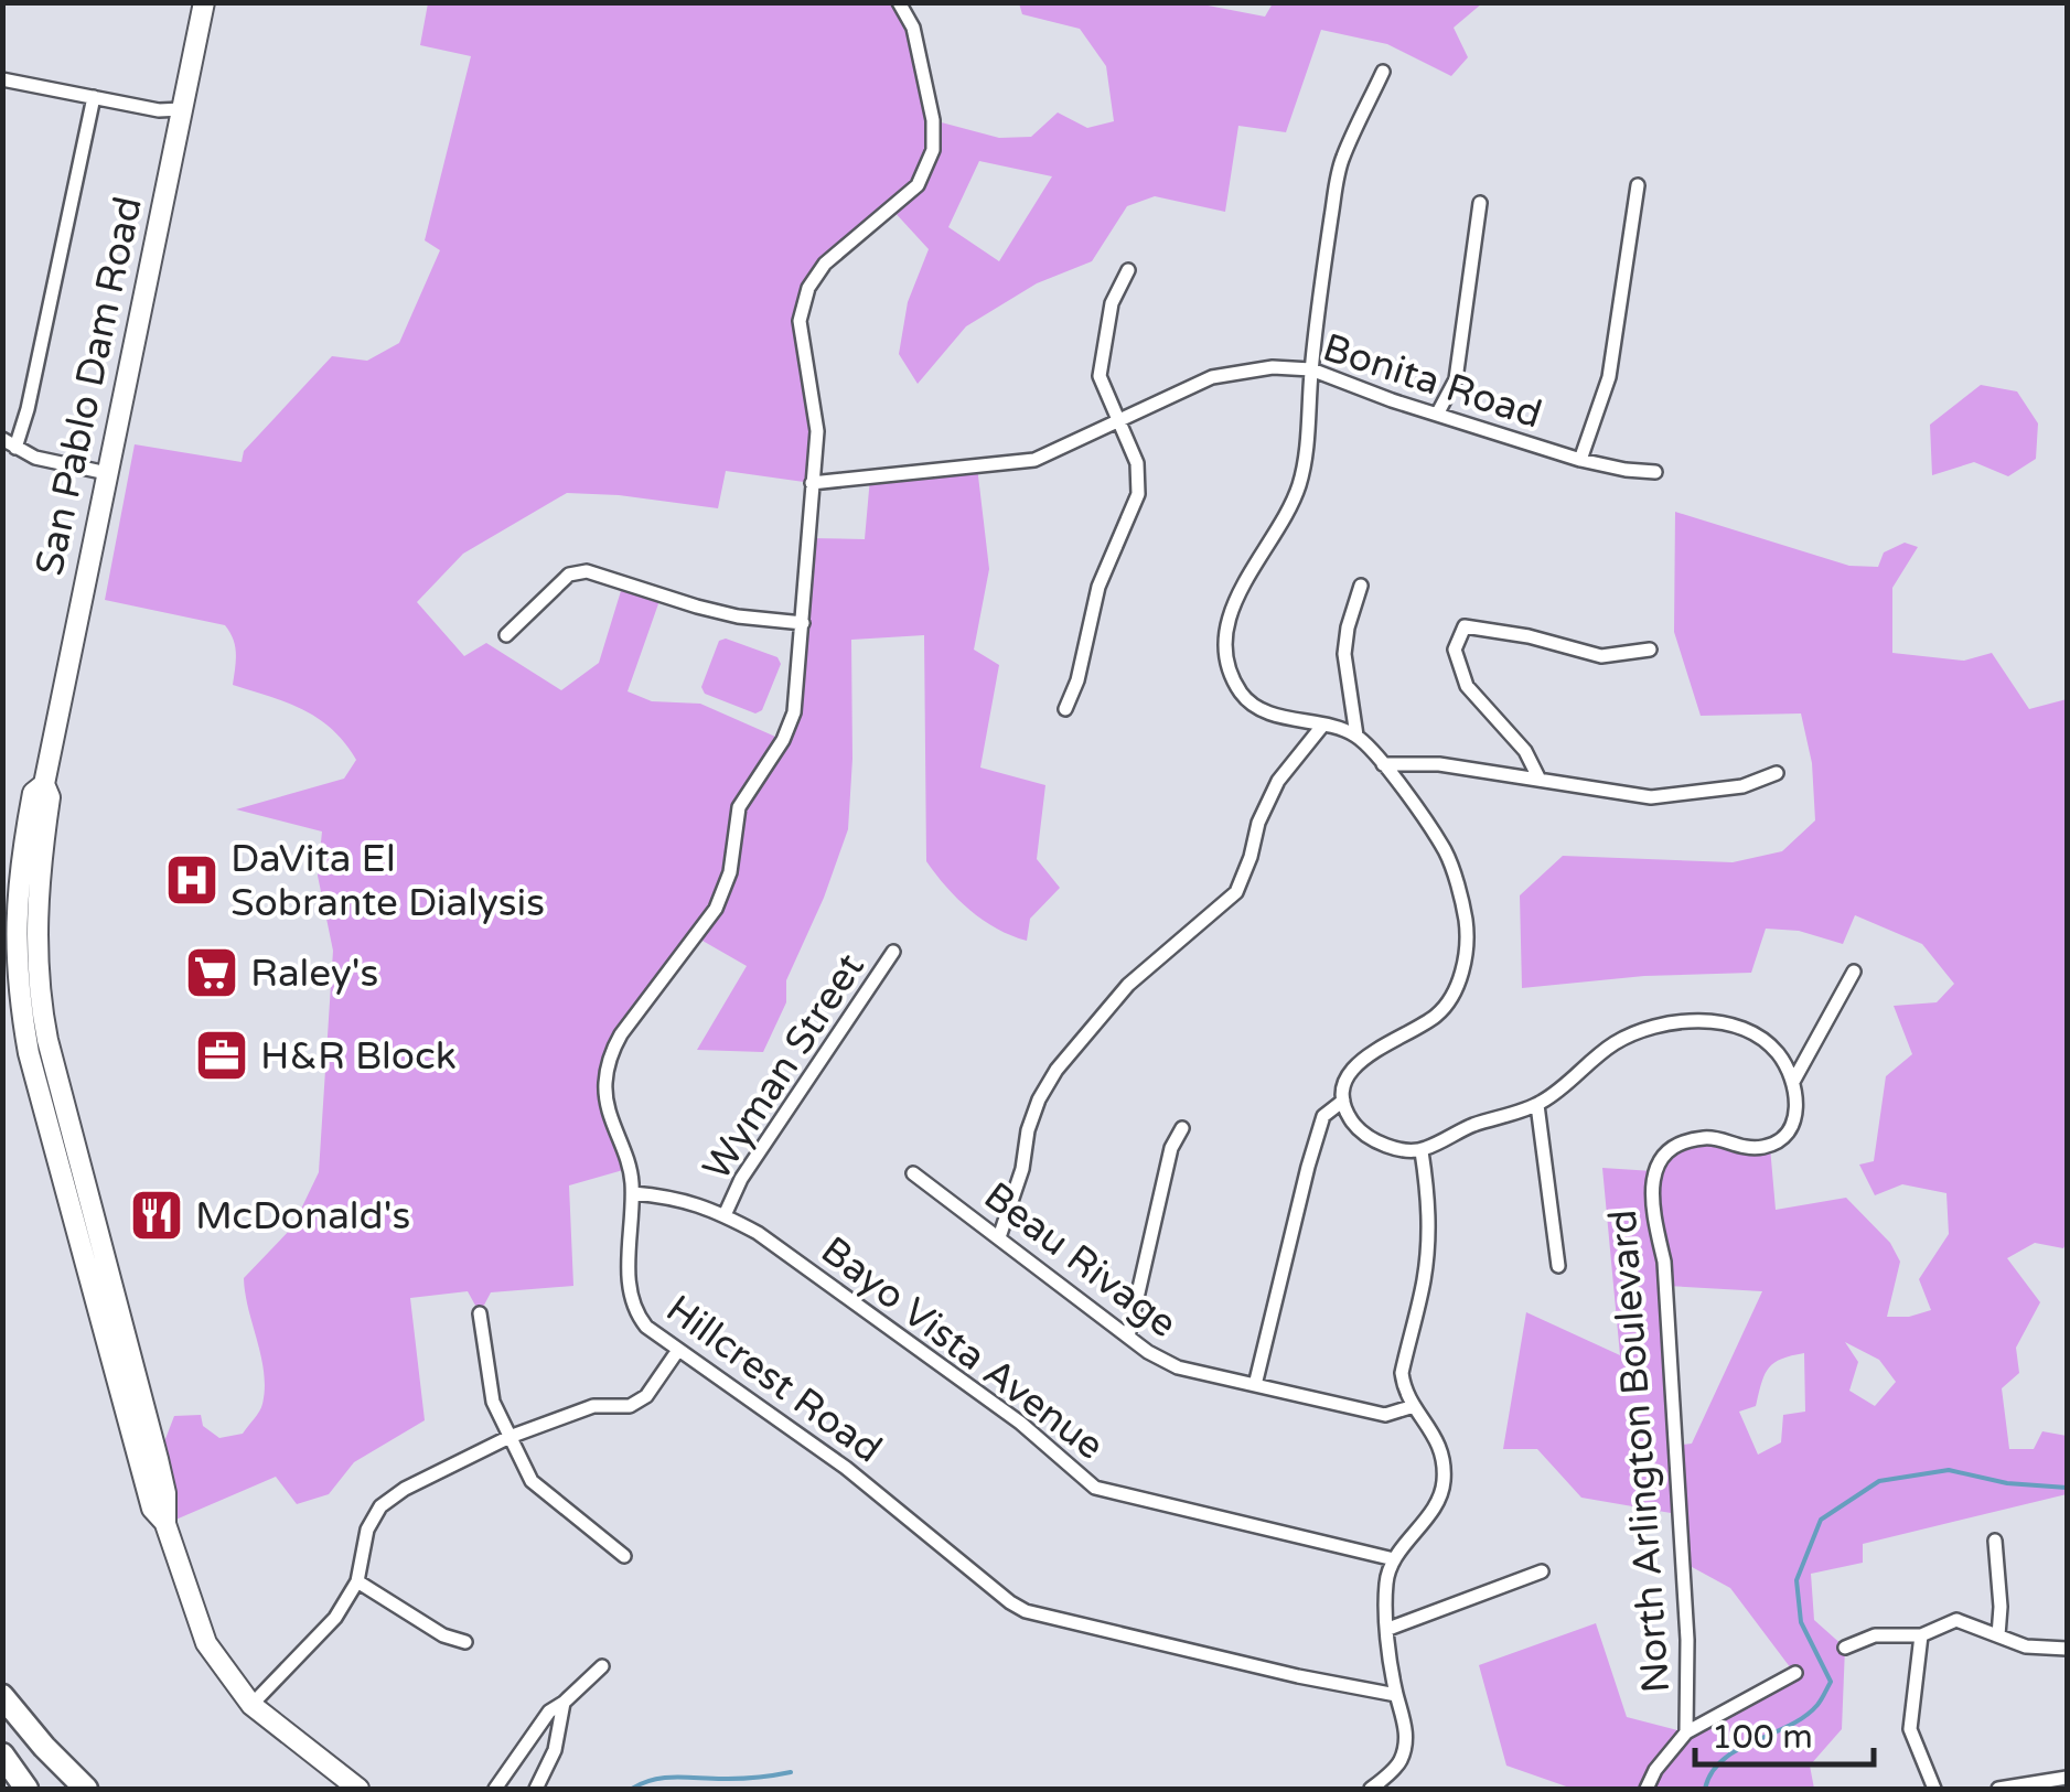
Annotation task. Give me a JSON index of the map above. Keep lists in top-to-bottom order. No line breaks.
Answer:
{"streets":{"main road":["San Pablo Dam Road"],"street":["Bonita Road","Wyman Street","Beau Rivage","Bayo Vista Avenue","Hillcrest Road","North Arlington Boulevard"]},"crossings":[["Bonita Road","Hillcrest Road"],["Wyman Street","Bayo Vista Avenue"],["Bayo Vista Avenue","Hillcrest Road"]],"places":{"hospital":["DaVita El Sobrante Dialysis"],"supermarket":["Raley's"],"office":["H&R Block"],"restaurant":["McDonald's"]},"scale_bar":"100 m"}
